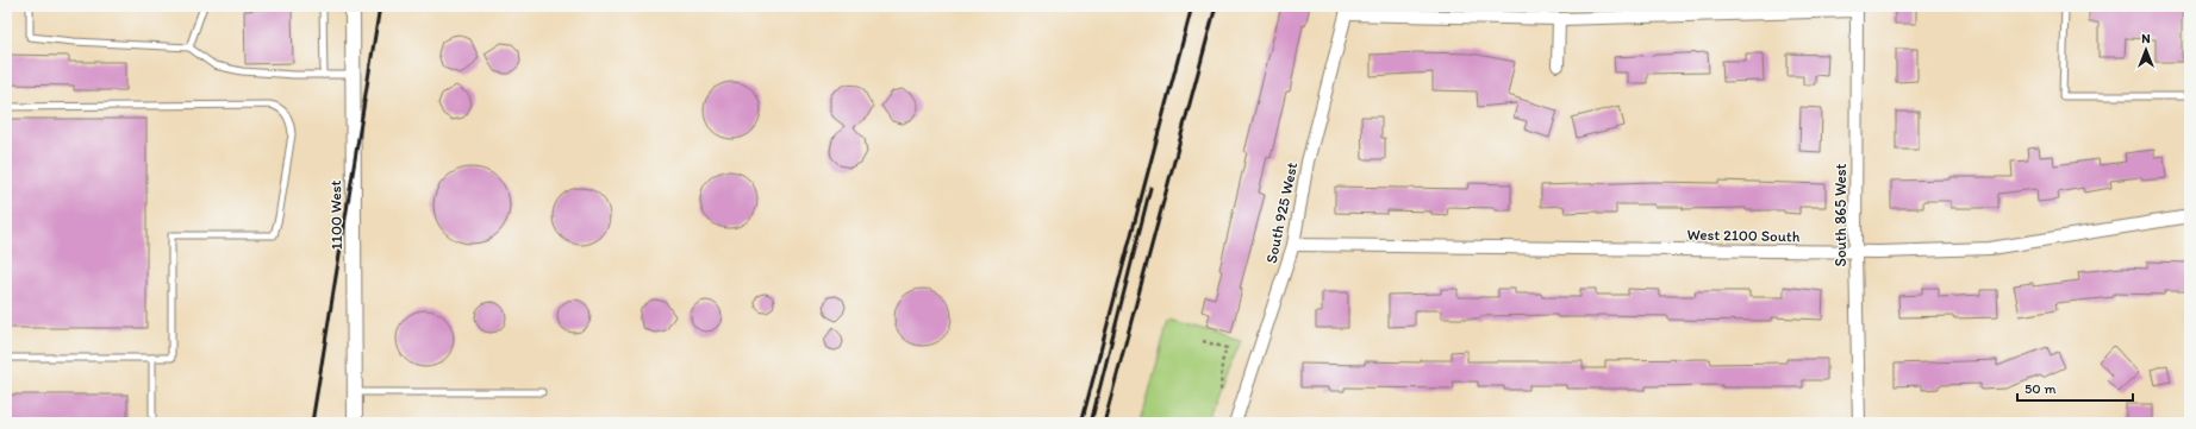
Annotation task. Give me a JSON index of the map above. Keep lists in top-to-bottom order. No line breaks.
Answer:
{"streets":{"street":["South 925 West","1100 West","South 865 West","West 2100 South"]},"crossings":[["South 925 West","West 2100 South"],["South 865 West","West 2100 South"]],"scale_bar":"50 m","north":"top"}
